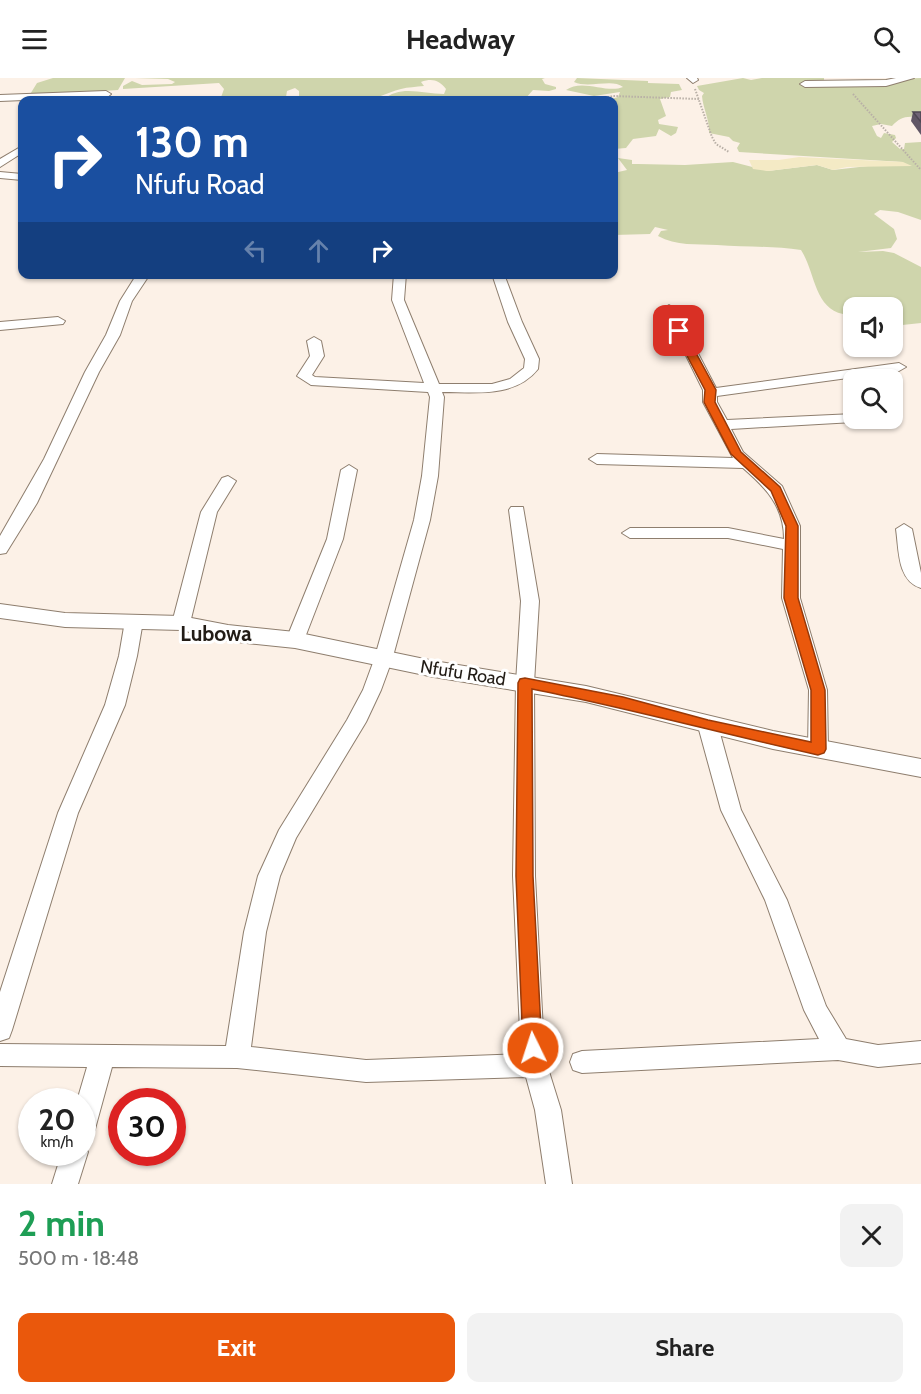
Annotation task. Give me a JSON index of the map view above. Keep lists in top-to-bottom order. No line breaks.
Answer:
{"streets":{"street":["Nfufu Road"]},"districts":["Lubowa"],"page":{"header":"Headway","turn":["130 m","Nfufu Road"],"speed":"20 km/h","limit":"30","heading":["2 min","500 m · 18:48"],"buttons":["Exit","Share"]}}
